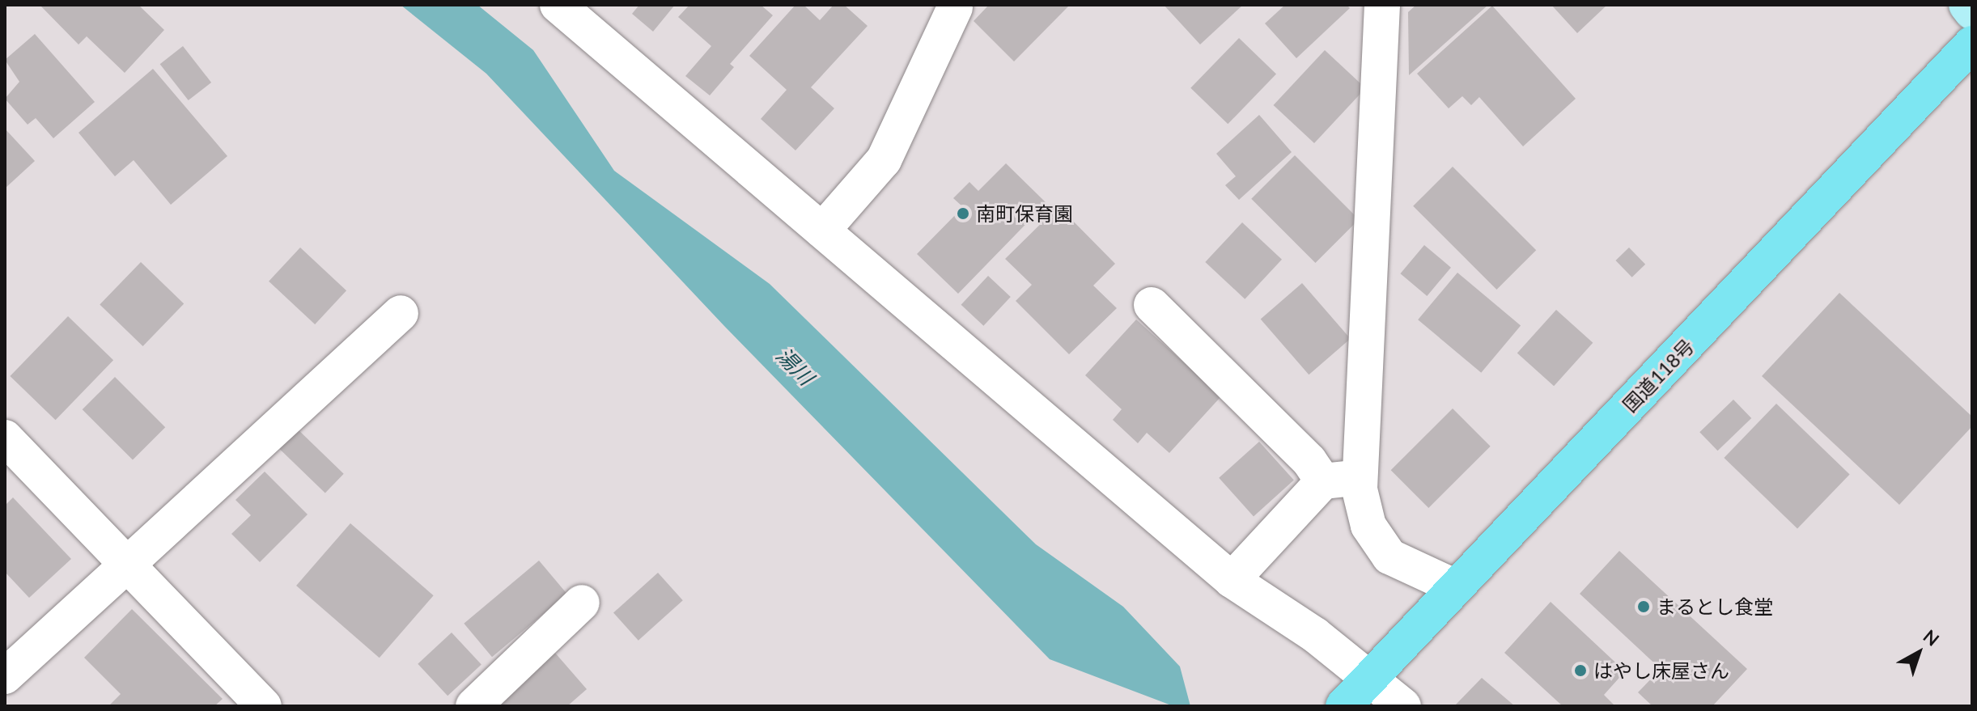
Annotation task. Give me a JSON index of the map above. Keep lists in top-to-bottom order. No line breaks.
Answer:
{"streets":{"highway":["国道118号"]},"water":["湯川"],"places":["南町保育園","まるとし食堂","はやし床屋さん"],"north":"top right"}
